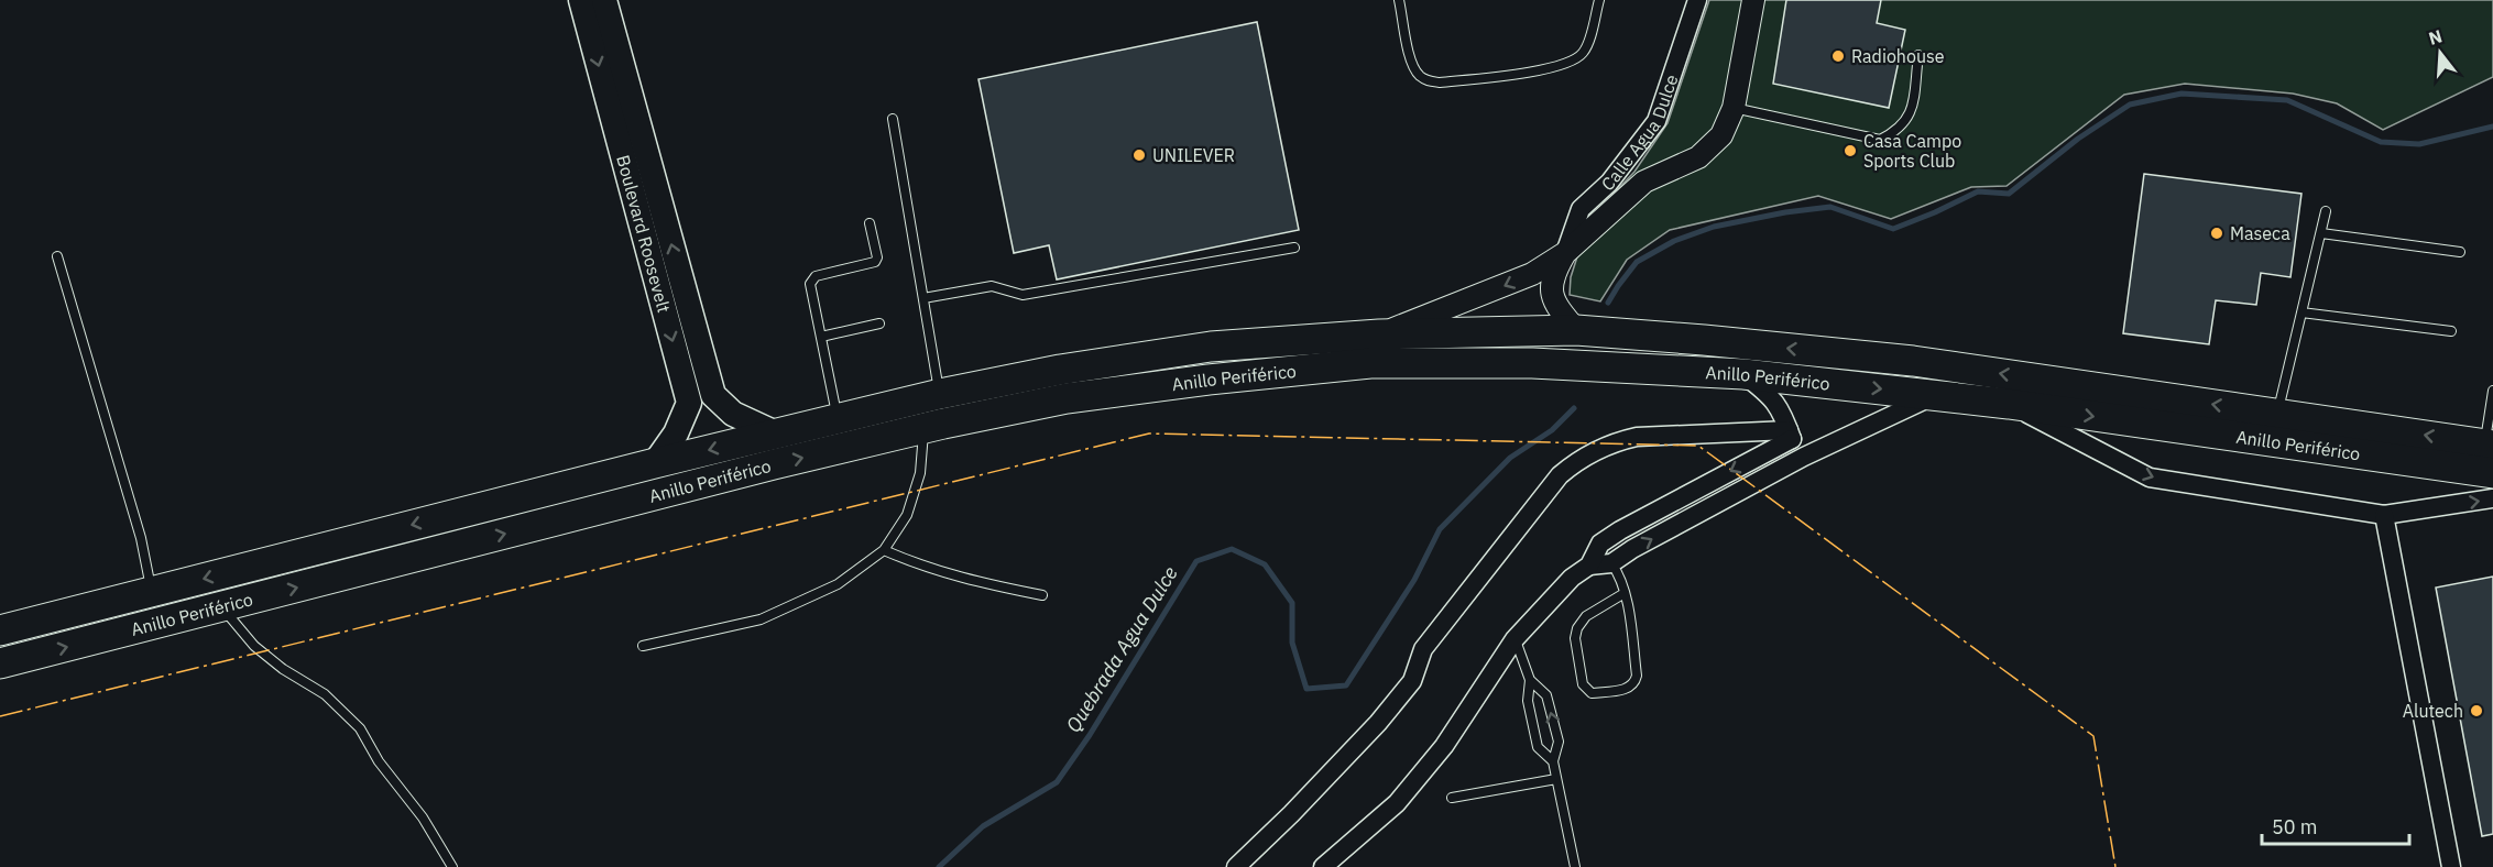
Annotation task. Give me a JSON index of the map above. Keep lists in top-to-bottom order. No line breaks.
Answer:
{"streets":{"highway":["Anillo Periférico"],"main road":["Boulevard Roosevelt"],"street":["Calle Agua Dulce"]},"crossings":[["Calle Agua Dulce","Anillo Periférico"]],"water":["Quebrada Agua Dulce"],"places":["Radiohouse","Casa Campo Sports Club","UNILEVER","Maseca","Alutech"],"scale_bar":"50 m","north":"top"}
